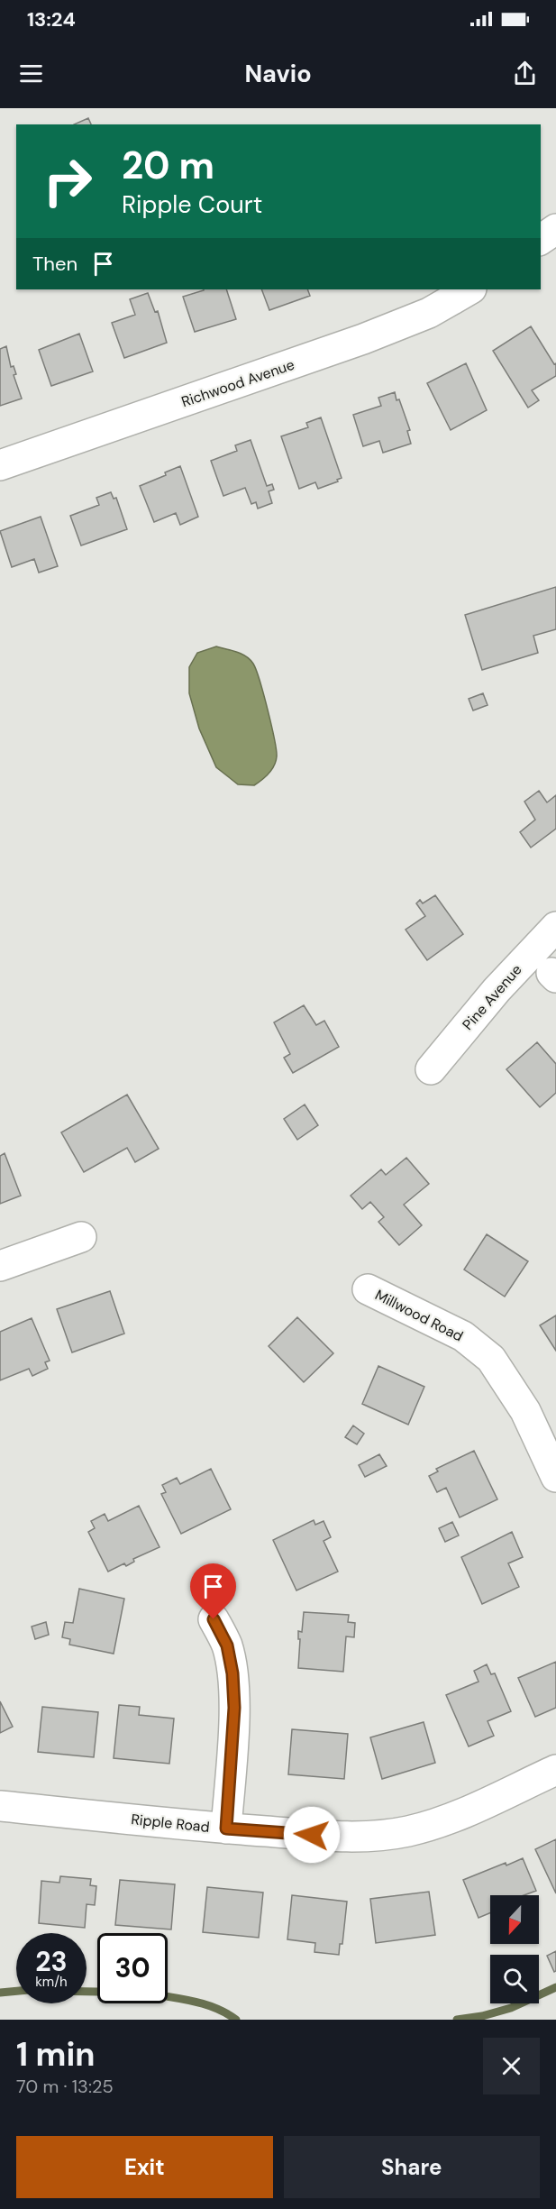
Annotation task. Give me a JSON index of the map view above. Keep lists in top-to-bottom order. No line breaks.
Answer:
{"streets":{"street":["Richwood Avenue","Pine Avenue","Millwood Road","Ripple Road"]},"north":"bottom","page":{"status":"13:24","header":"Navio","turn":["20 m","Ripple Court"],"then":"Then","speed":"23 km/h","limit":"30","heading":["1 min","70 m · 13:25"],"buttons":["Exit","Share"]}}
